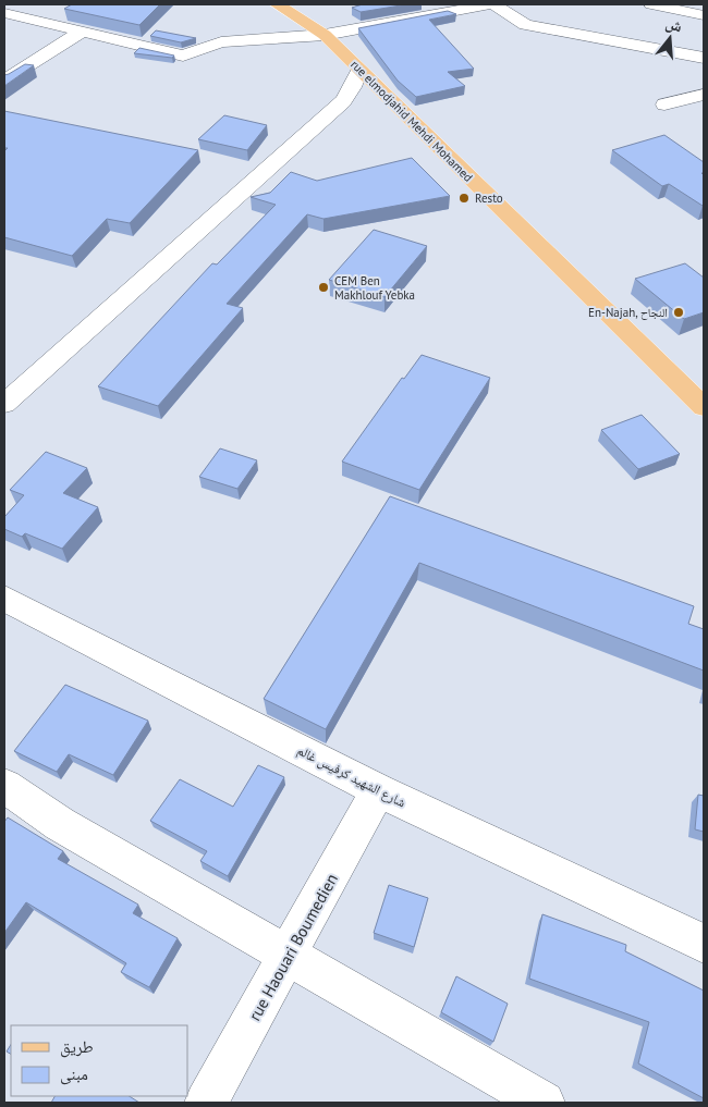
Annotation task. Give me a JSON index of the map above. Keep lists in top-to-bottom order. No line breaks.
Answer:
{"streets":{"main road":["rue elmodjahid Mehdi Mohamed"],"street":["شارع الشهيد كرفيس غالم","rue Haouari Boumedien"]},"crossings":[["شارع الشهيد كرفيس غالم","rue Haouari Boumedien"]],"places":["Resto","CEM Ben Makhlouf Yebka","En-Najah, النجاح"],"legend":["طريق","مبنى"],"north":"top"}
